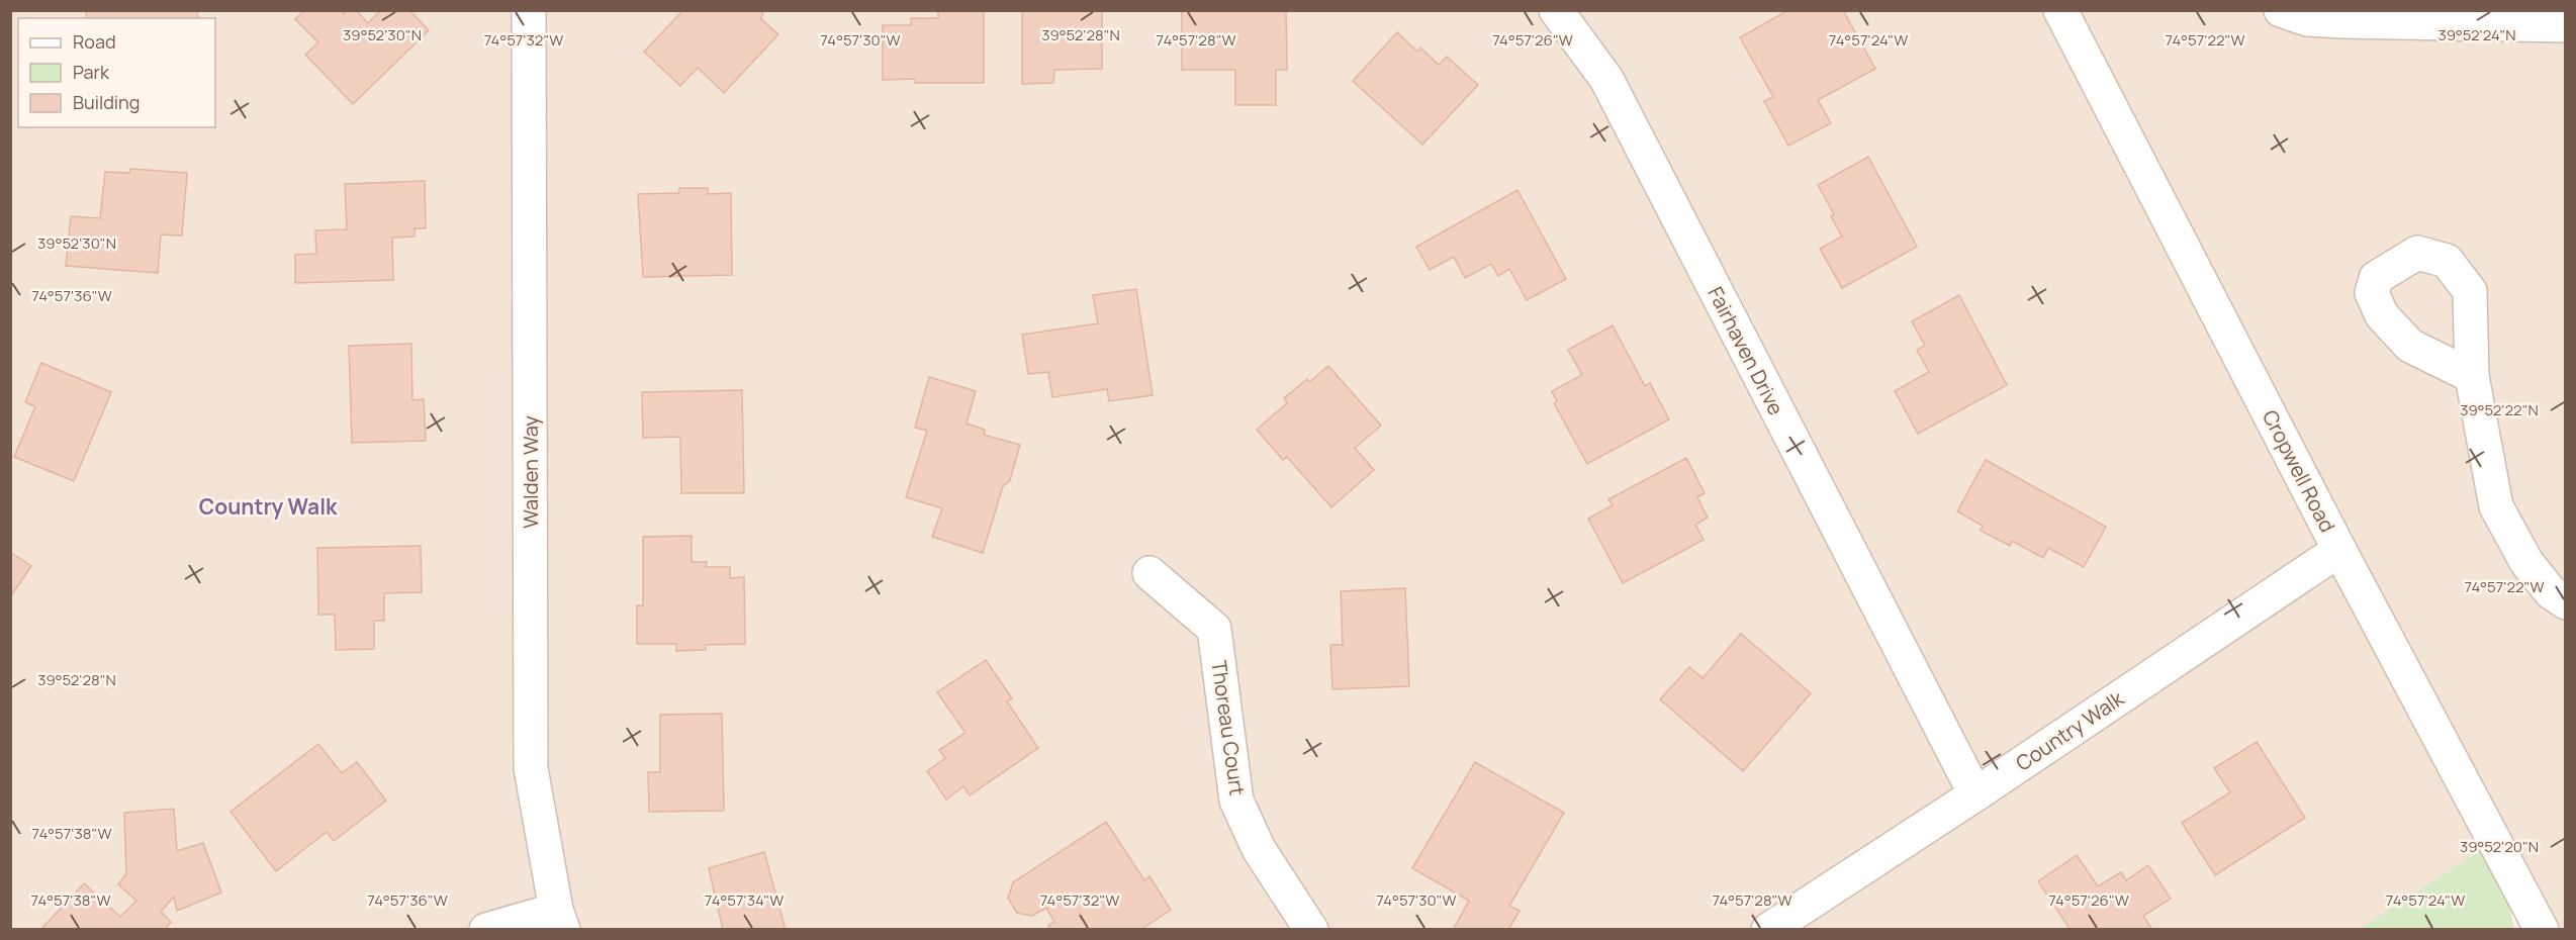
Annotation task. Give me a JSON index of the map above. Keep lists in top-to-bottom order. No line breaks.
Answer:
{"streets":{"street":["Fairhaven Drive","Cropwell Road","Walden Way","Thoreau Court","Country Walk"]},"crossings":[["Fairhaven Drive","Country Walk"],["Cropwell Road","Country Walk"]],"districts":["Country Walk"],"legend":["Road","Park","Building"],"coordinates":["39°52'24\"N","39°52'30\"N","39°52'28\"N","74°57'32\"W","74°57'30\"W","74°57'28\"W","74°57'26\"W","74°57'24\"W","74°57'22\"W","74°57'36\"W","39°52'22\"N","74°57'38\"W","39°52'20\"N","74°57'34\"W"]}
